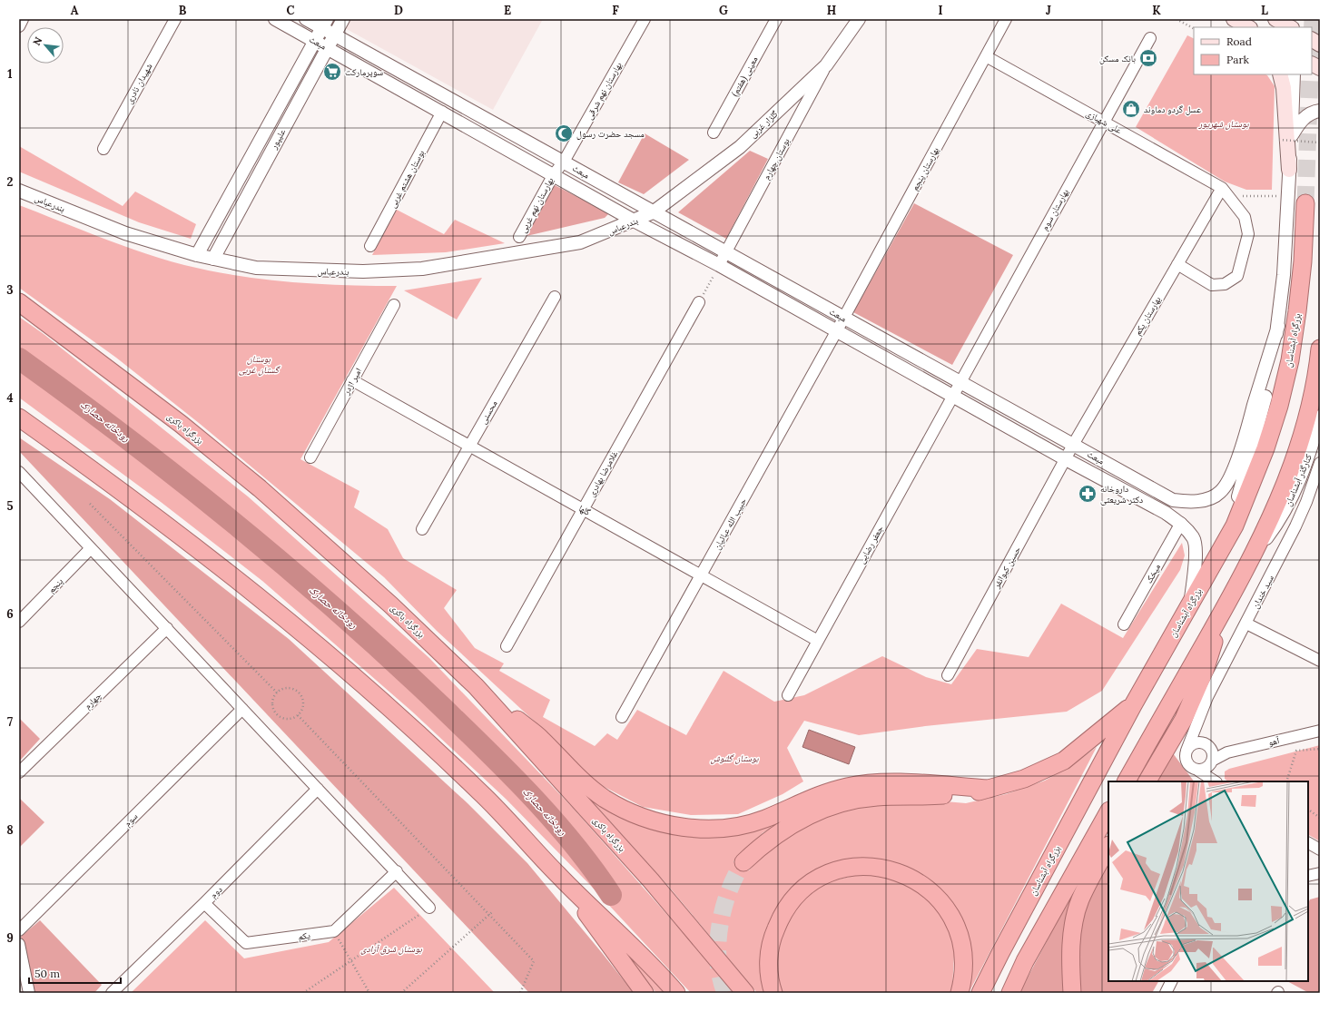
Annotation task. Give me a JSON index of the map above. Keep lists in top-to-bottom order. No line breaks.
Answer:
{"streets":{"highway":["بزرگراه آبشناسان","بزرگراه باکری"],"street":["مبعث","معینی (هفتم)","شهیدان نادری","بهارستان نهم شرقی","علی شهبازی","گلزار غربی","علیپور","بوستان چهارم","بهارستان پنجم","بوستان هشتم غربی","بندرعباس","بهارستان نهم غربی","بهارستان سوم","بهارستان یکم","امیر اژدر","محسنی","غلامرضا بهادری","کنارگذر آبشناسان","گلها","حبیب الله عبائیان","جعفر رضایی","حسین کیوانفر","میخک","پنجم","سید خندان","چهارم","آهو","سوم","دوم","یکم"]},"crossings":[["مبعث","بهارستان نهم شرقی"],["مبعث","گلزار غربی"],["مبعث","علیپور"],["مبعث","بوستان چهارم"],["مبعث","بهارستان پنجم"],["مبعث","بوستان هشتم غربی"],["مبعث","بندرعباس"],["مبعث","بهارستان نهم غربی"],["مبعث","بهارستان سوم"],["مبعث","بهارستان یکم"],["مبعث","بزرگراه آبشناسان"],["مبعث","حبیب الله عبائیان"],["مبعث","جعفر رضایی"],["مبعث","حسین کیوانفر"],["مبعث","میخک"],["بهارستان نهم شرقی","بهارستان نهم غربی"],["علی شهبازی","بهارستان پنجم"],["علی شهبازی","بهارستان سوم"],["علی شهبازی","بهارستان یکم"],["گلزار غربی","بوستان چهارم"],["گلزار غربی","بندرعباس"],["علیپور","بندرعباس"],["بهارستان پنجم","حبیب الله عبائیان"],["بهارستان سوم","جعفر رضایی"],["بهارستان یکم","حسین کیوانفر"],["امیر اژدر","گلها"],["محسنی","گلها"],["غلامرضا بهادری","گلها"],["گلها","حبیب الله عبائیان"],["گلها","جعفر رضایی"],["دوم","یکم"]],"water":["رودخانه حصارک"],"parks":["بوستان شهریور","بوستان گستان غربی","بوستان گلنوش","بوستان شرق آزادی"],"places":{"bank":["بانک مسکن"],"supermarket":["سوپرمارکت"],"shop":["عسل گردو دماوند"],"mosque":["مسجد حضرت رسول"],"pharmacy":["داروخانه دکتر شریعتی"]},"legend":["Road","Park"],"scale_bar":"50 m","north":"top left","grid":{"columns":["A","B","C","D","E","F","G","H","I","J","K","L"],"rows":["1","2","3","4","5","6","7","8","9"]}}
